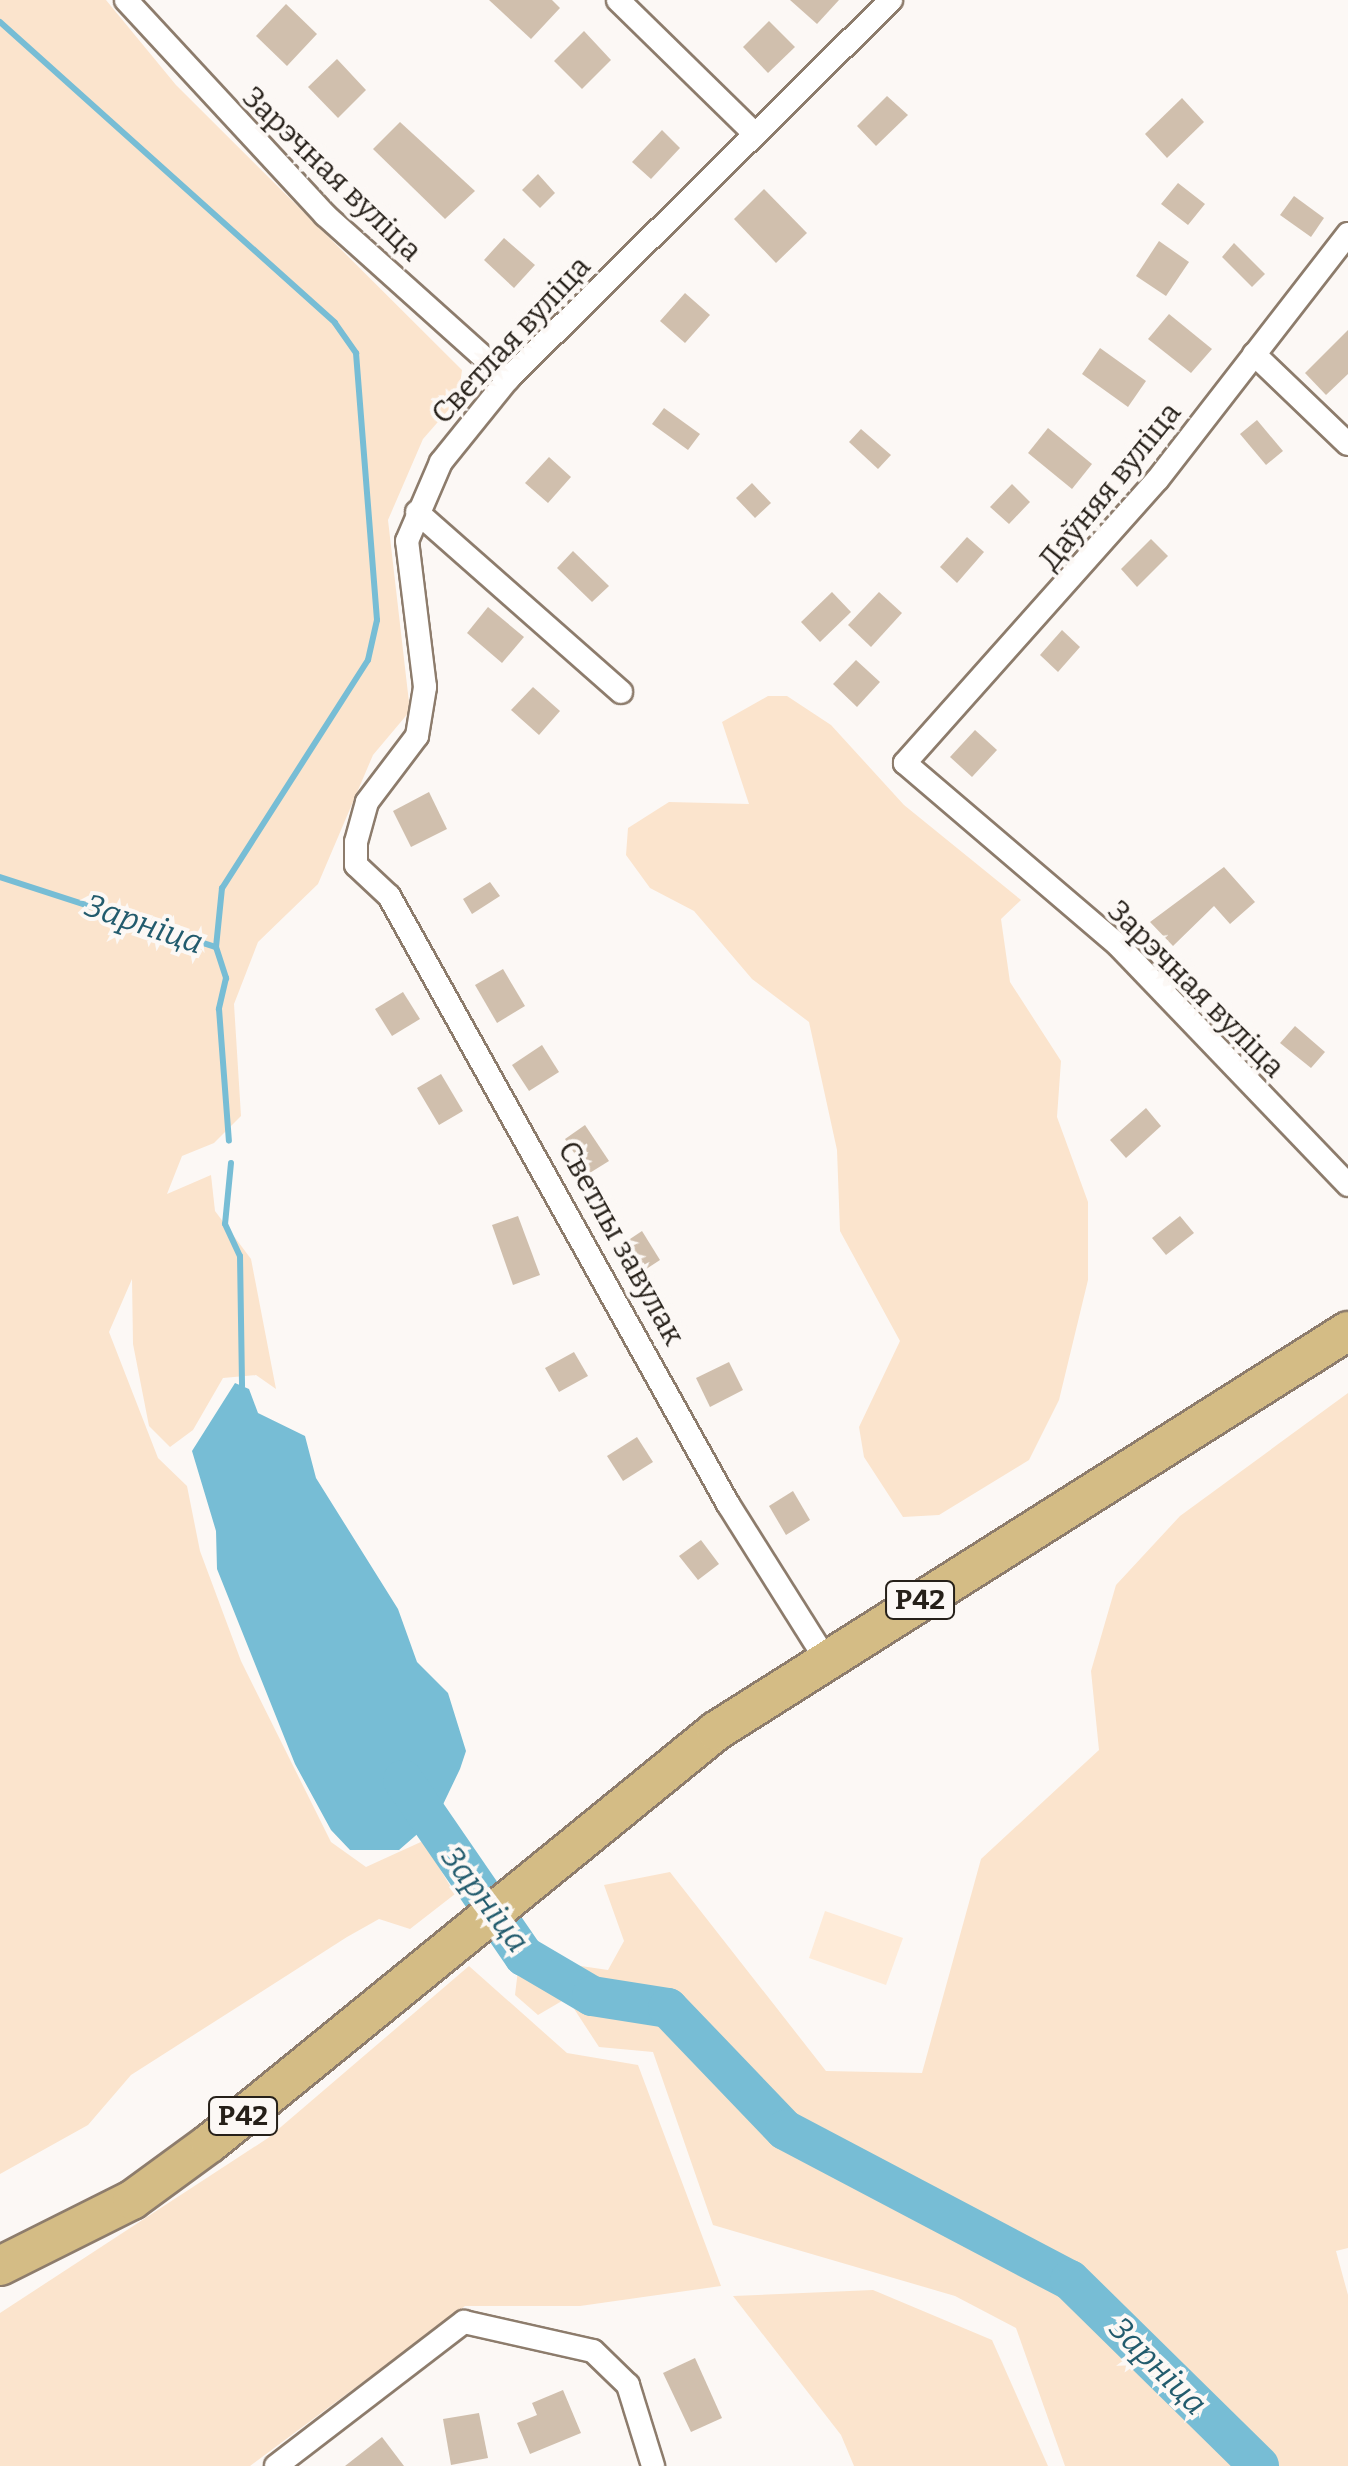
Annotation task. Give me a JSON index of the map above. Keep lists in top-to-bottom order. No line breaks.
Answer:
{"streets":{"main road":["Р42"],"street":["Зарэчная вуліца","Светлая вуліца","Даўняя вуліца","Светлы завулак"]},"crossings":[["Зарэчная вуліца","Светлая вуліца"],["Зарэчная вуліца","Даўняя вуліца"],["Светлая вуліца","Светлы завулак"],["Светлы завулак","Р42"]],"water":["Зарніца"]}
